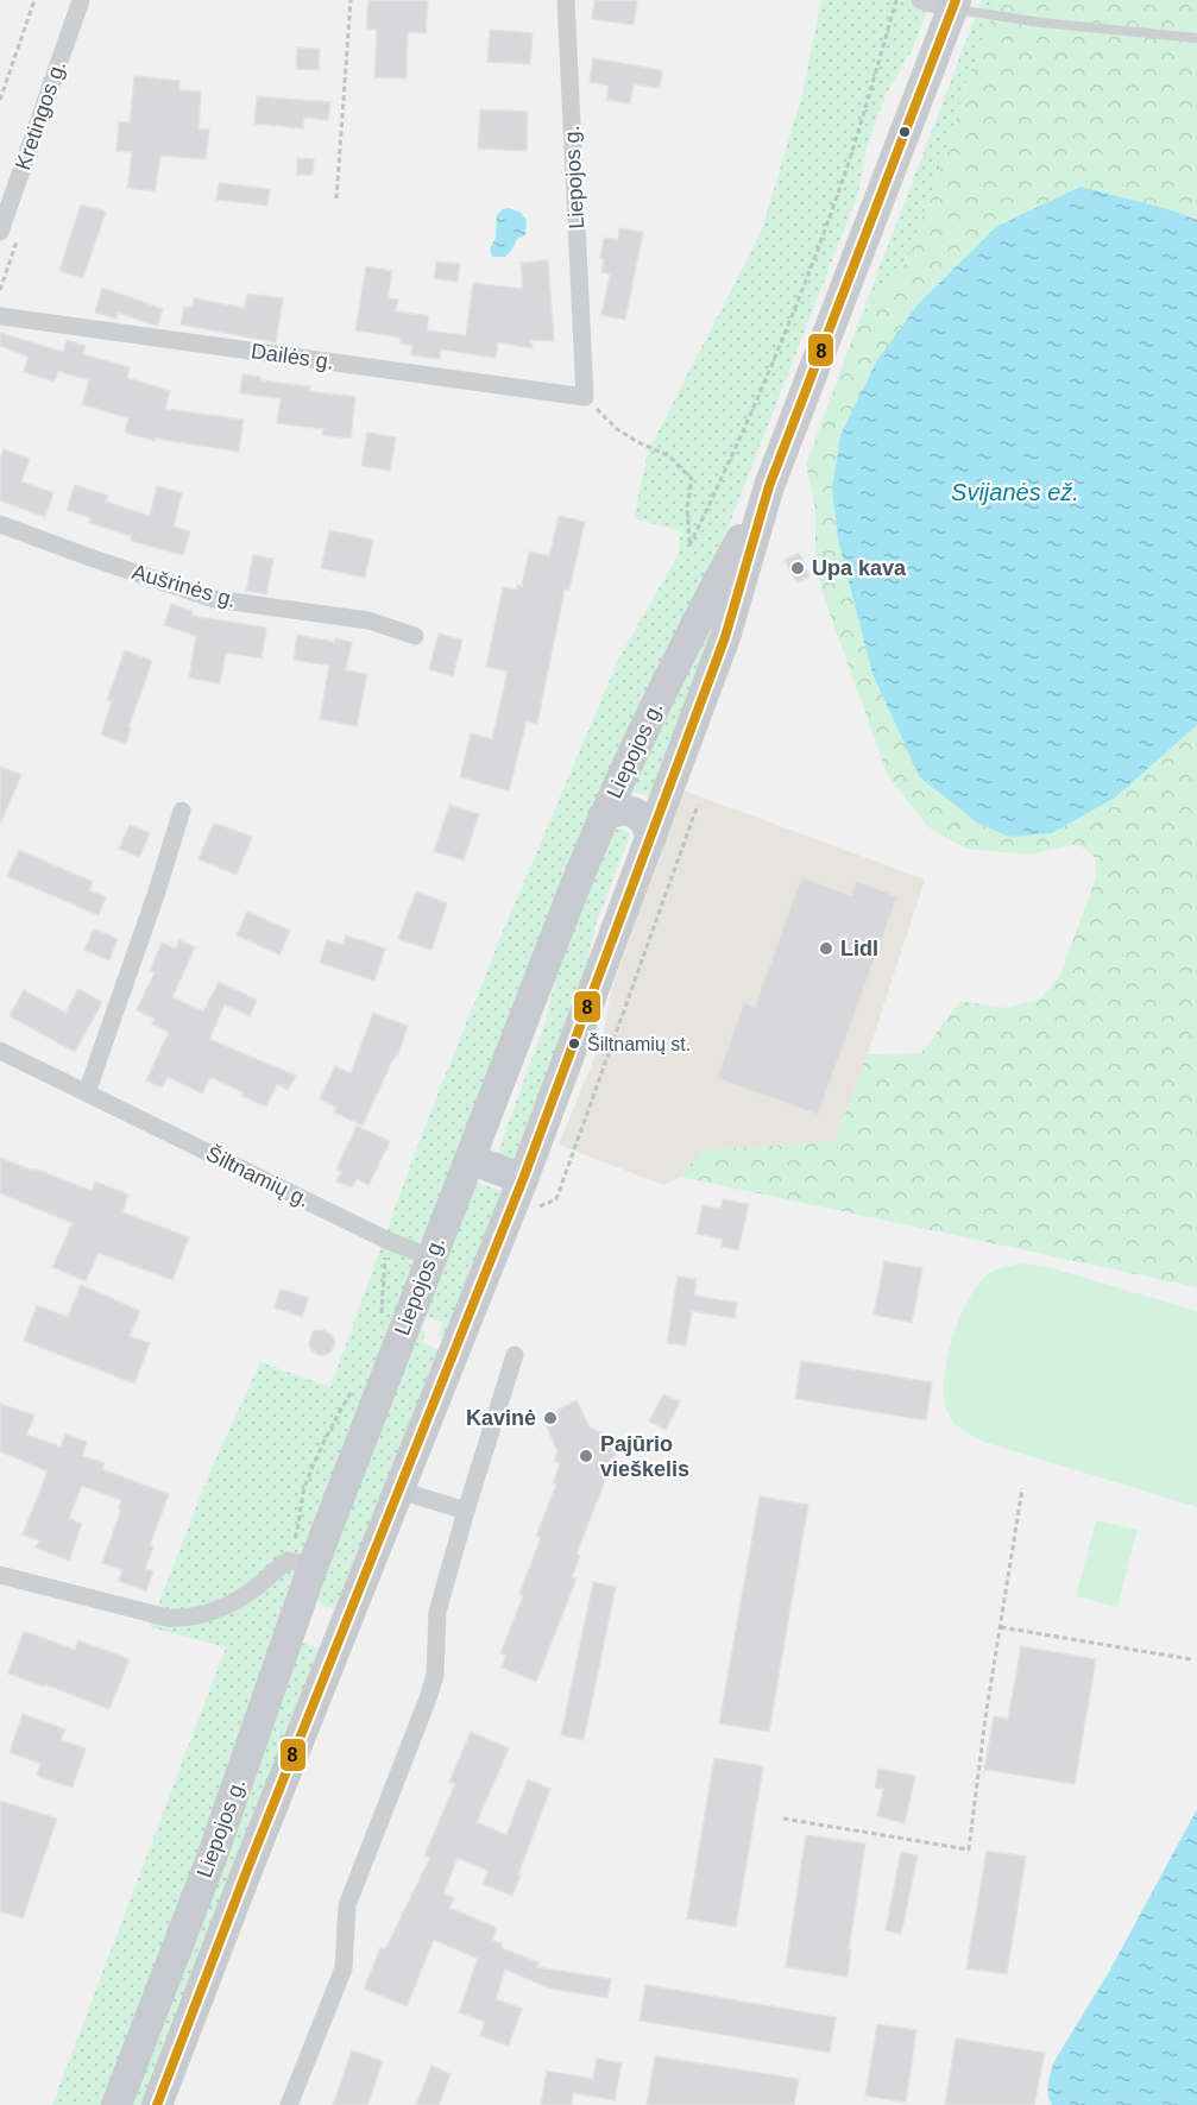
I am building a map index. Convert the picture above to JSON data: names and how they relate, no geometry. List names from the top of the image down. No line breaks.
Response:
{"streets":{"main road":["Liepojos g."],"street":["Kretingos g.","Dailės g.","Aušrinės g.","Šiltnamių g."]},"crossings":[["Liepojos g.","Dailės g."],["Liepojos g.","Šiltnamių g."]],"water":["Svijanės ež."],"places":["Upa kava","Lidl","Šiltnamių st.","Kavinė","Pajūrio vieškelis"],"lines":["transit line 8"]}
